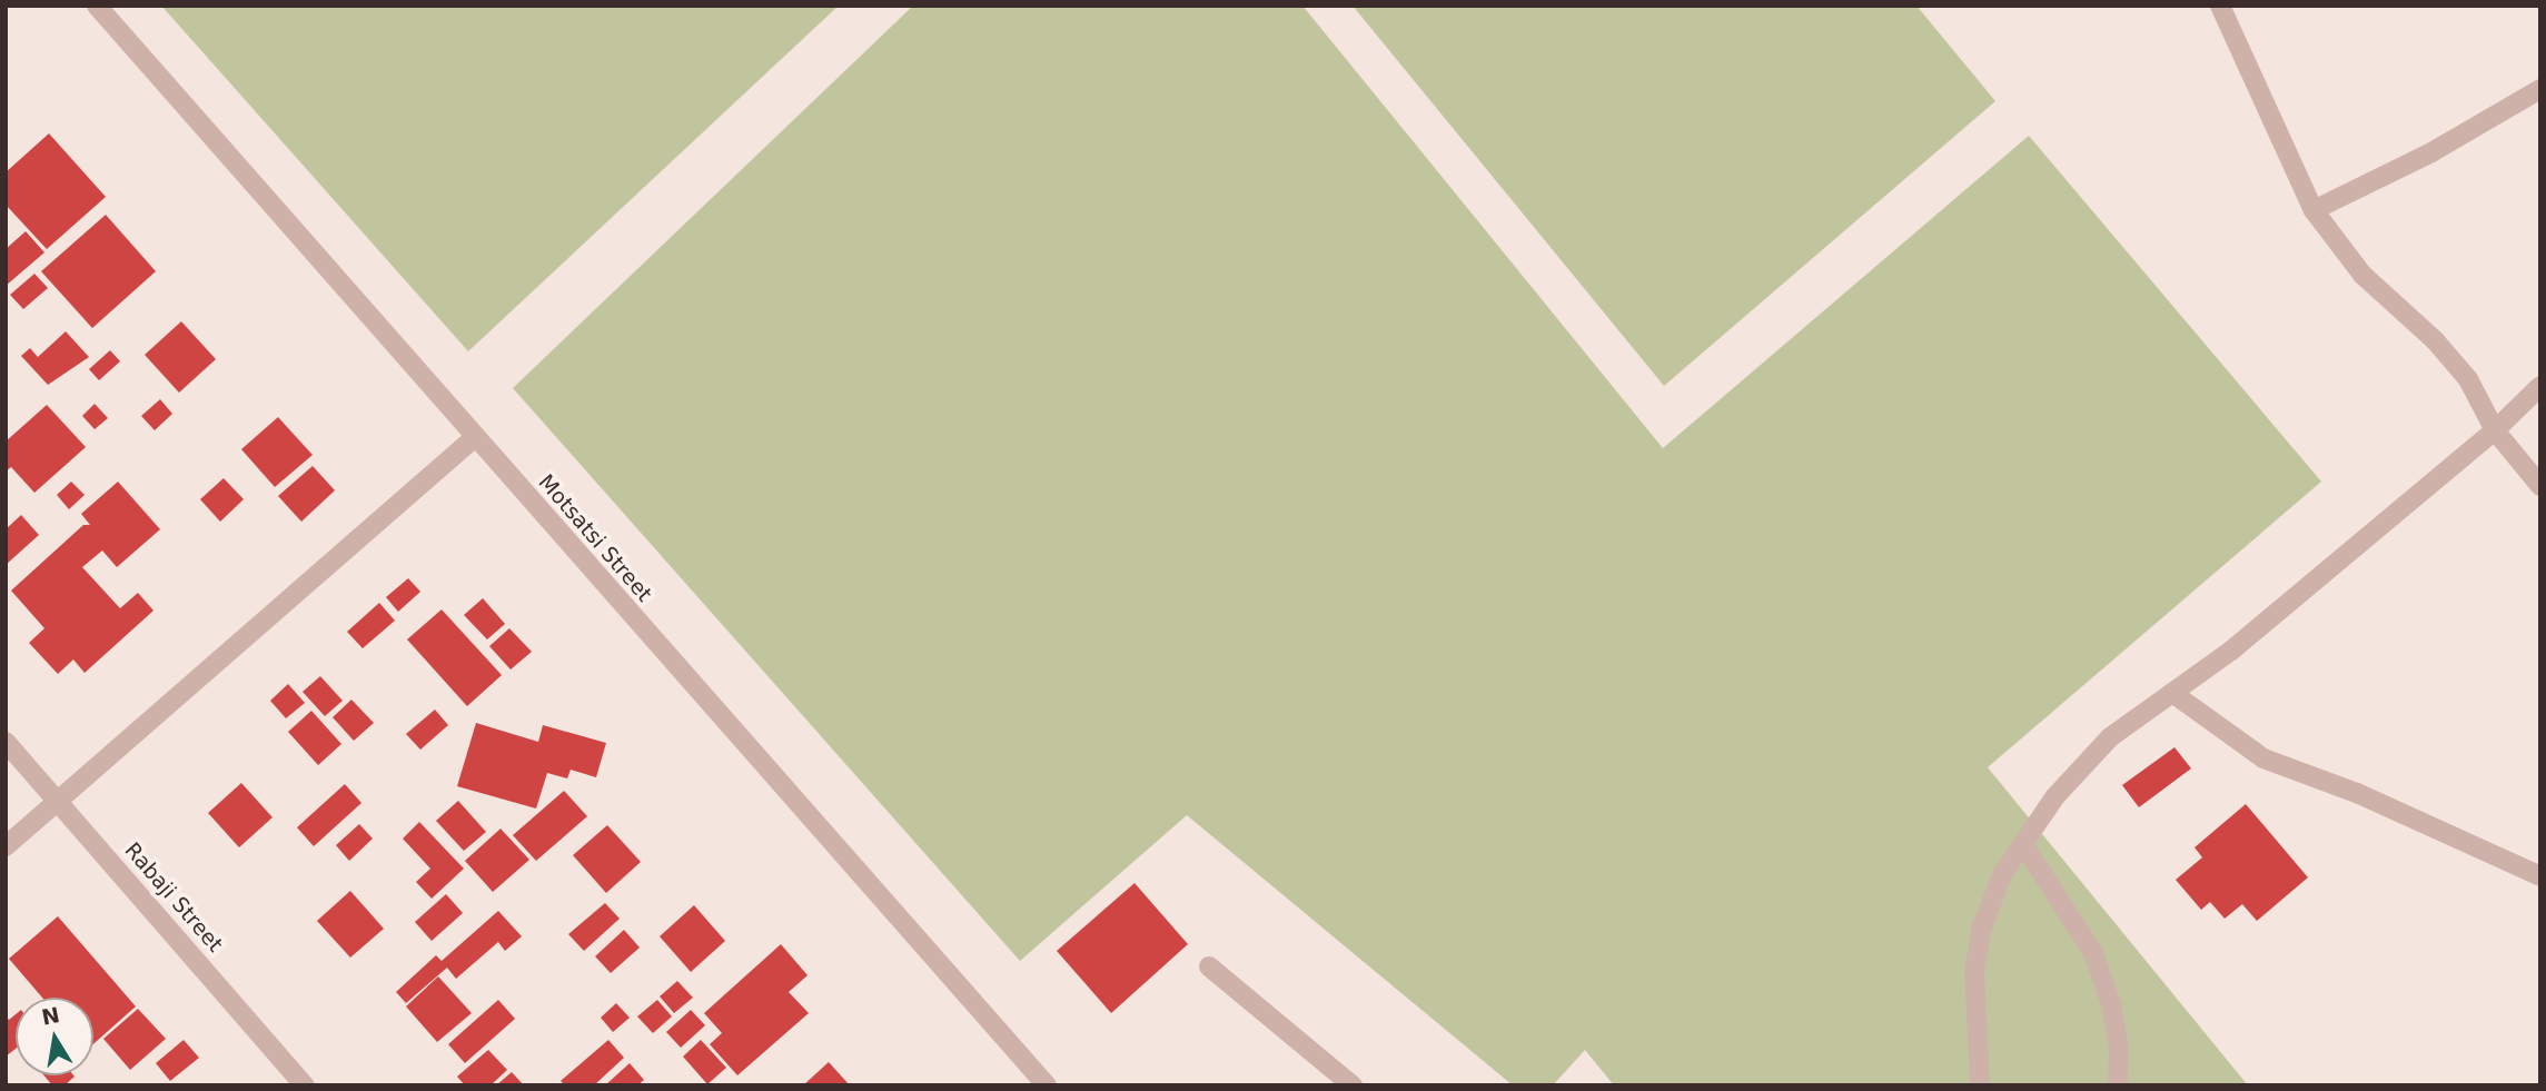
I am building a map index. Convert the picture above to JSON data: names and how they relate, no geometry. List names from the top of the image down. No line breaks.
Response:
{"streets":{"street":["Motsatsi Street","Rabaji Street"]},"north":"top"}
